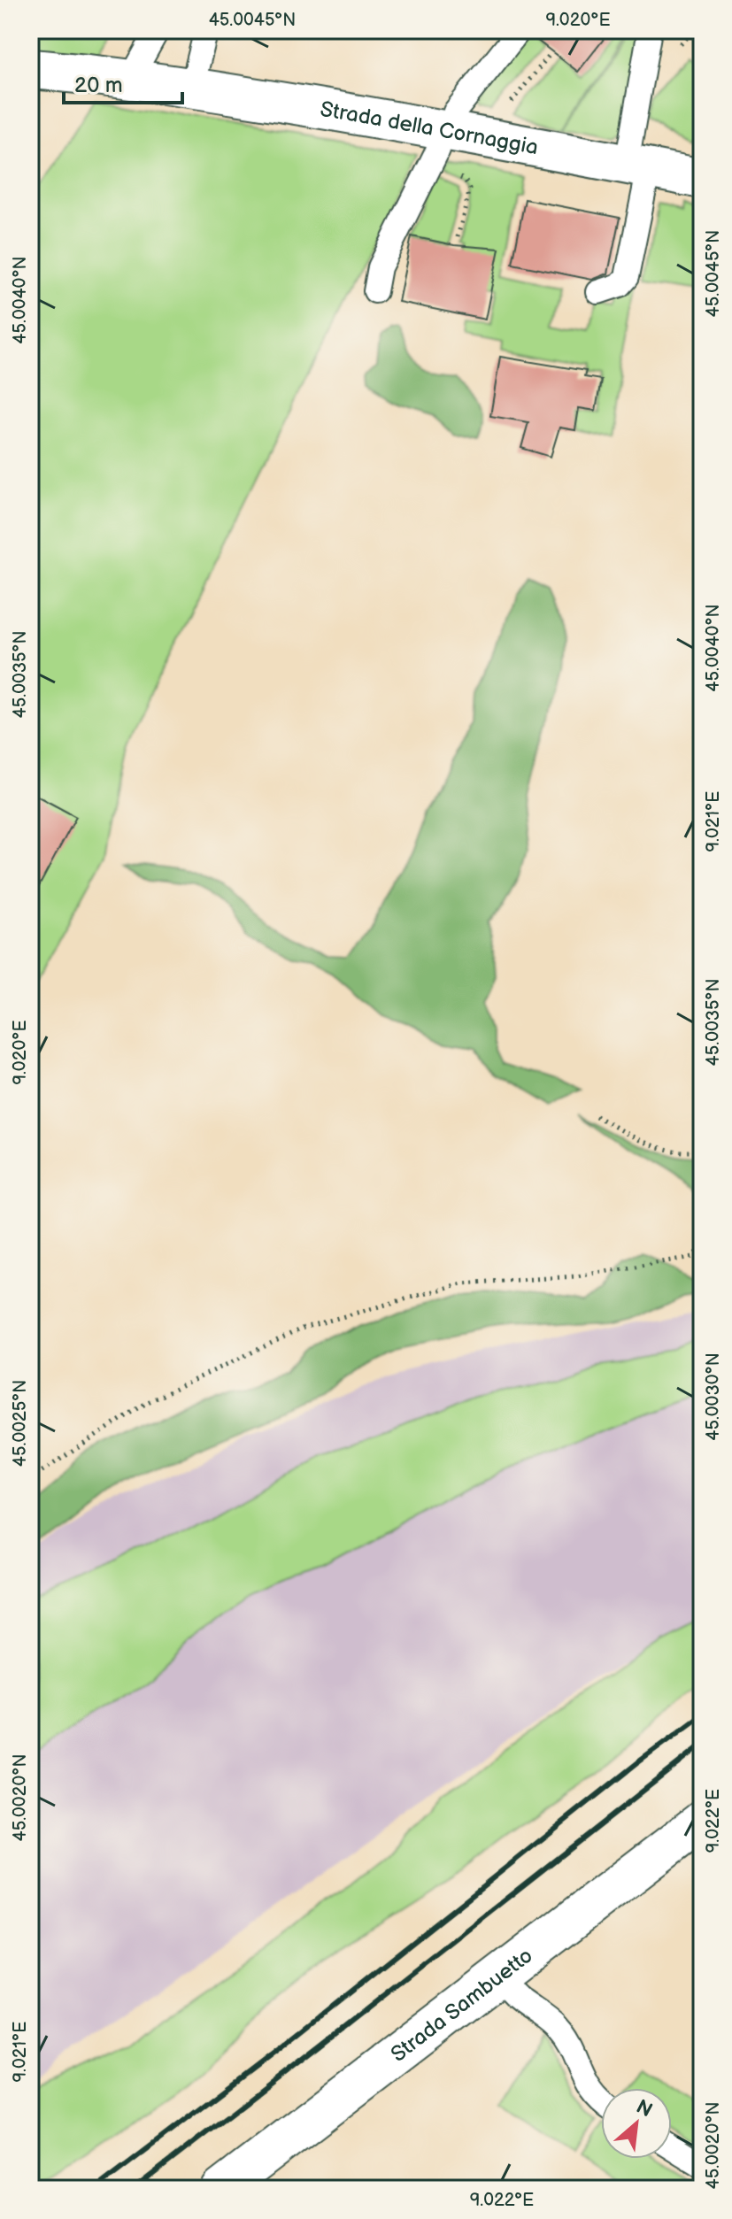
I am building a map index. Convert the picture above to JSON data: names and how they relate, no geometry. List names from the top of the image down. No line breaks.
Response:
{"streets":{"street":["Strada della Cornaggia","Strada Sambuetto"]},"scale_bar":"20 m","north":"top right","coordinates":["45.0045°N","9.020°E","45.0040°N","45.0035°N","9.021°E","45.0030°N","45.0025°N","45.0020°N","9.022°E"]}
